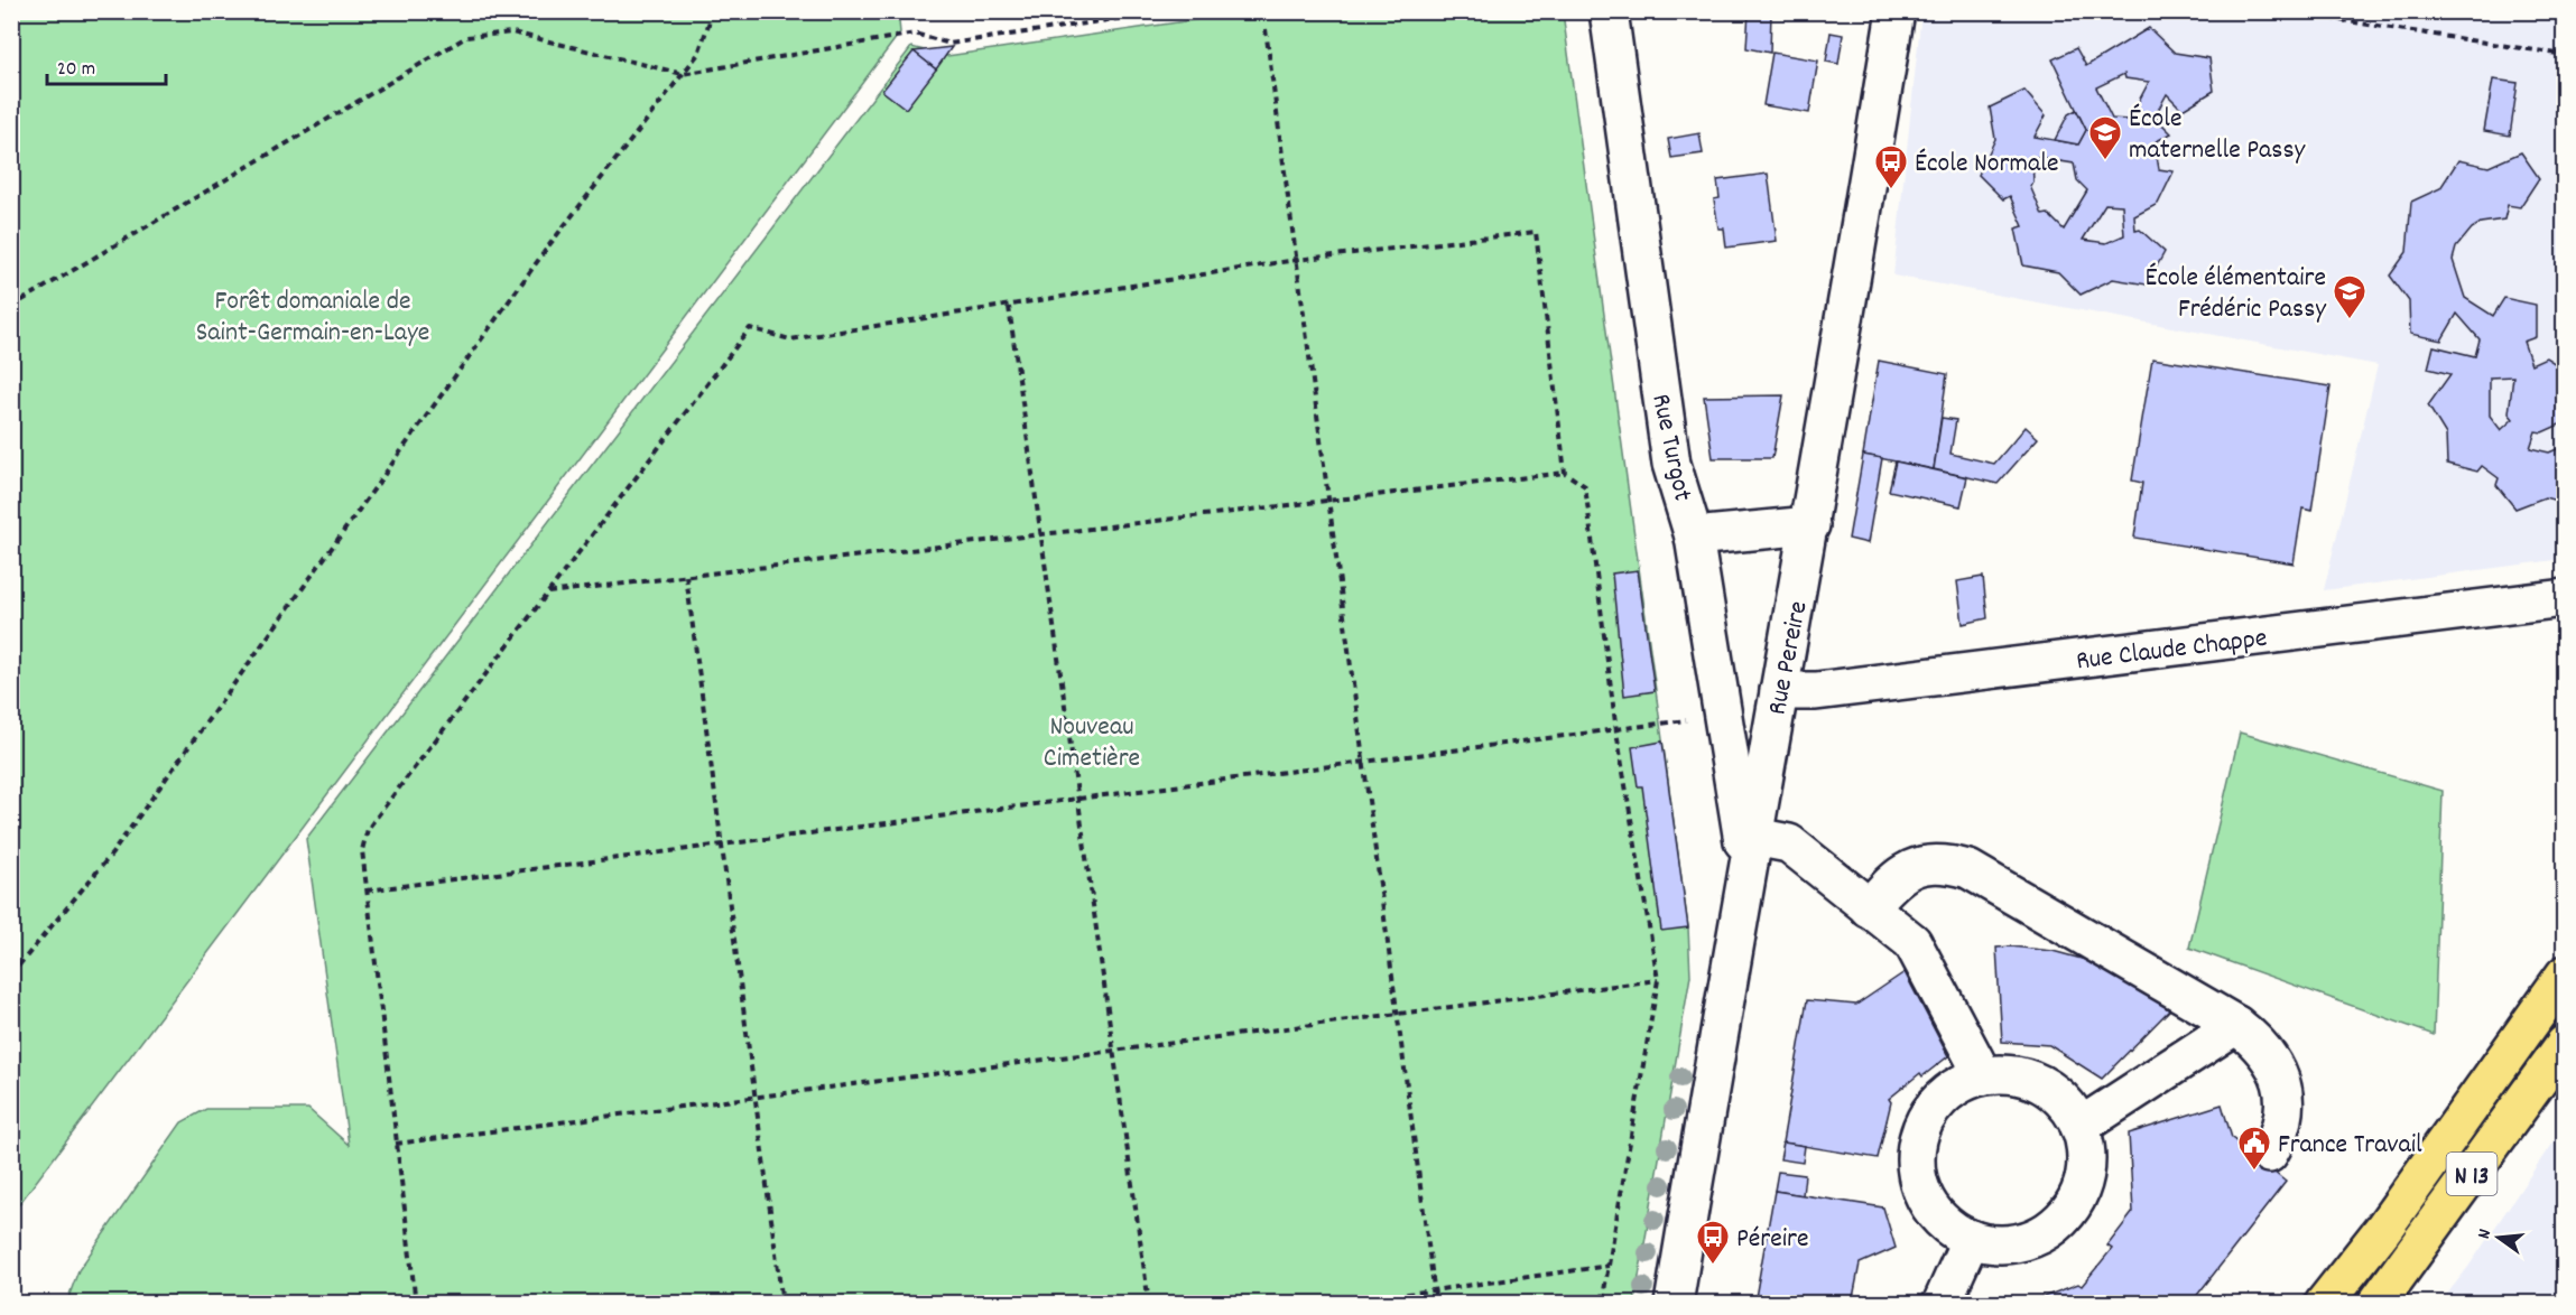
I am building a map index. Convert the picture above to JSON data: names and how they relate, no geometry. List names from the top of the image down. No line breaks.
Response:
{"streets":{"main road":["N 13"],"street":["Rue Turgot","Rue Claude Chappe","Rue Pereire"]},"crossings":[["Rue Turgot","Rue Pereire"],["Rue Claude Chappe","Rue Pereire"]],"parks":["Forêt domaniale de Saint-Germain-en-Laye","Nouveau Cimetière"],"places":{"school or university":["École maternelle Passy","École élémentaire Frédéric Passy"],"bus stop":["École Normale","Péreire"],"public building":["France Travail"]},"scale_bar":"20 m","north":"left"}
